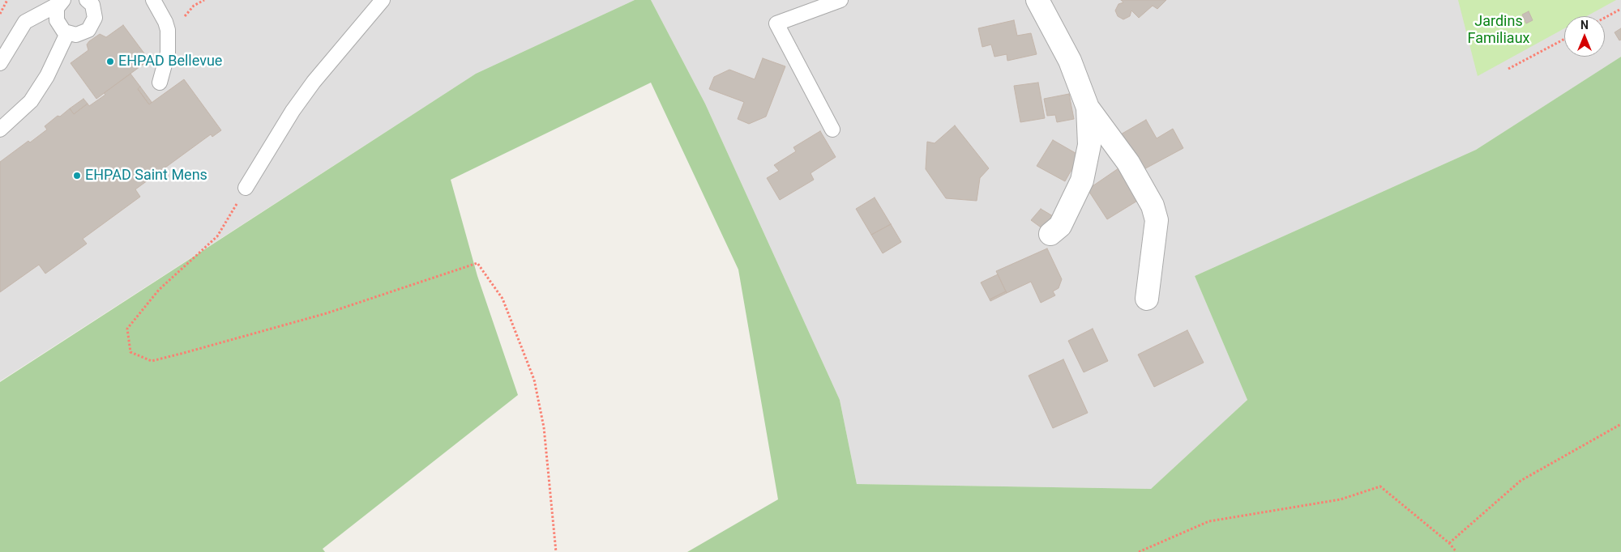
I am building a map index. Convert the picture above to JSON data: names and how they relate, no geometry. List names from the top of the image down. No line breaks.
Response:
{"parks":["Jardins Familiaux"],"places":["EHPAD Bellevue","EHPAD Saint Mens"],"north":"top"}
